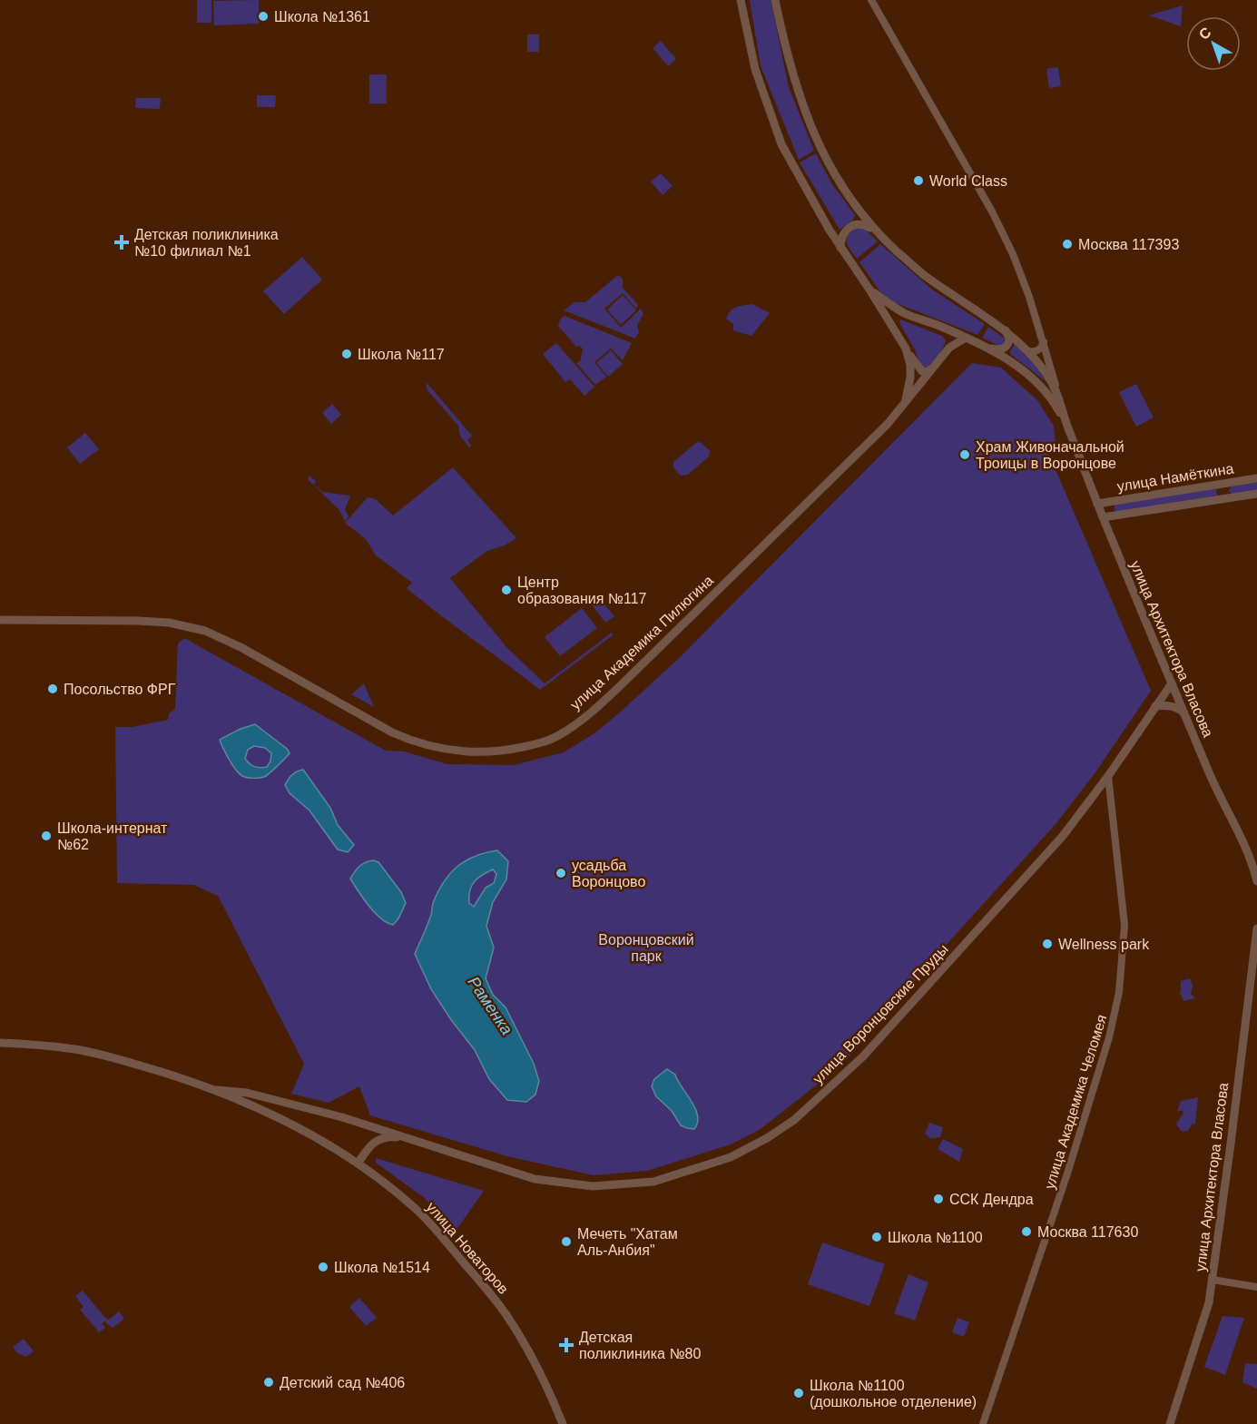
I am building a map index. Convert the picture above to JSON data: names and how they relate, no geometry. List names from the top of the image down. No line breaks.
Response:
{"streets":{"street":["улица Намёткина","улица Академика Пилюгина","улица Архитектора Власова","улица Воронцовские Пруды","улица Академика Челомея","улица Новаторов"]},"crossings":[["улица Намёткина","улица Архитектора Власова"],["улица Академика Пилюгина","улица Архитектора Власова"],["улица Архитектора Власова","улица Воронцовские Пруды"],["улица Воронцовские Пруды","улица Академика Челомея"],["улица Воронцовские Пруды","улица Новаторов"]],"water":["Раменка"],"parks":["Воронцовский парк"],"places":{"other":["Школа №1361","World Class","Москва 117393","Школа №117","Храм Живоначальной Троицы в Воронцове","Центр образования №117","Посольство ФРГ","Школа-интернат №62","усадьба Воронцово","Wellness park","ССК Дендра","Москва 117630","Школа №1100","Мечеть \"Хатам Аль-Анбия\"","Школа №1514","Детский сад №406","Школа №1100 (дошкольное отделение)"],"health":["Детская поликлиника №10 филиал №1","Детская поликлиника №80"]},"north":"top left"}
